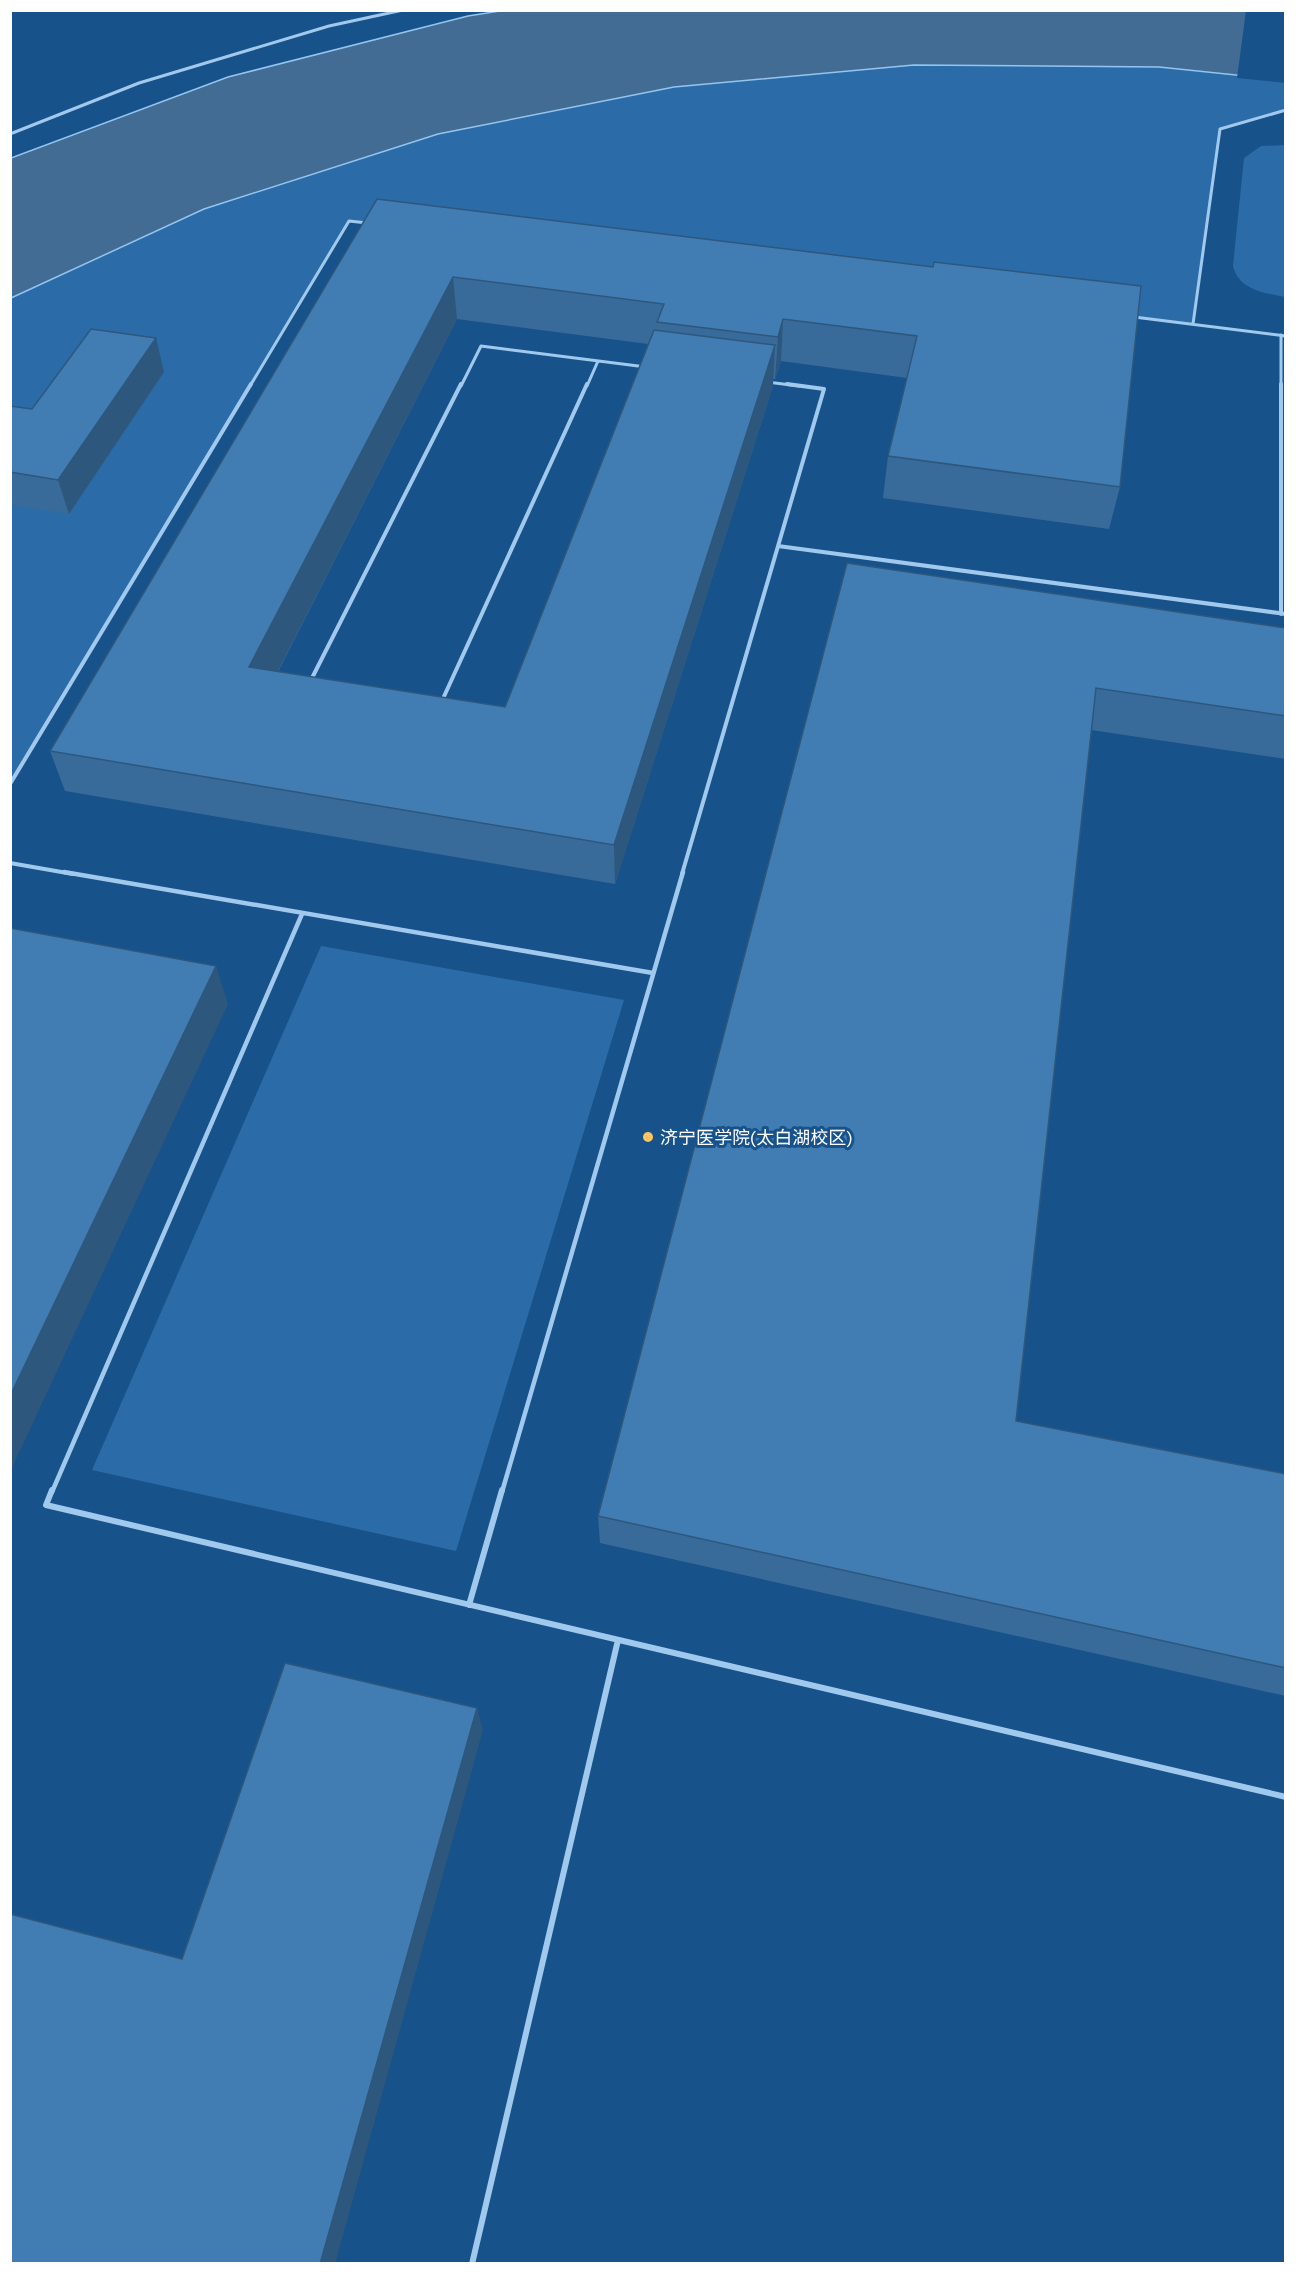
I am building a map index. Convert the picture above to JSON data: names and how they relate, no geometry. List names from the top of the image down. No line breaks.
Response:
{"places":["济宁医学院(太白湖校区)"]}
